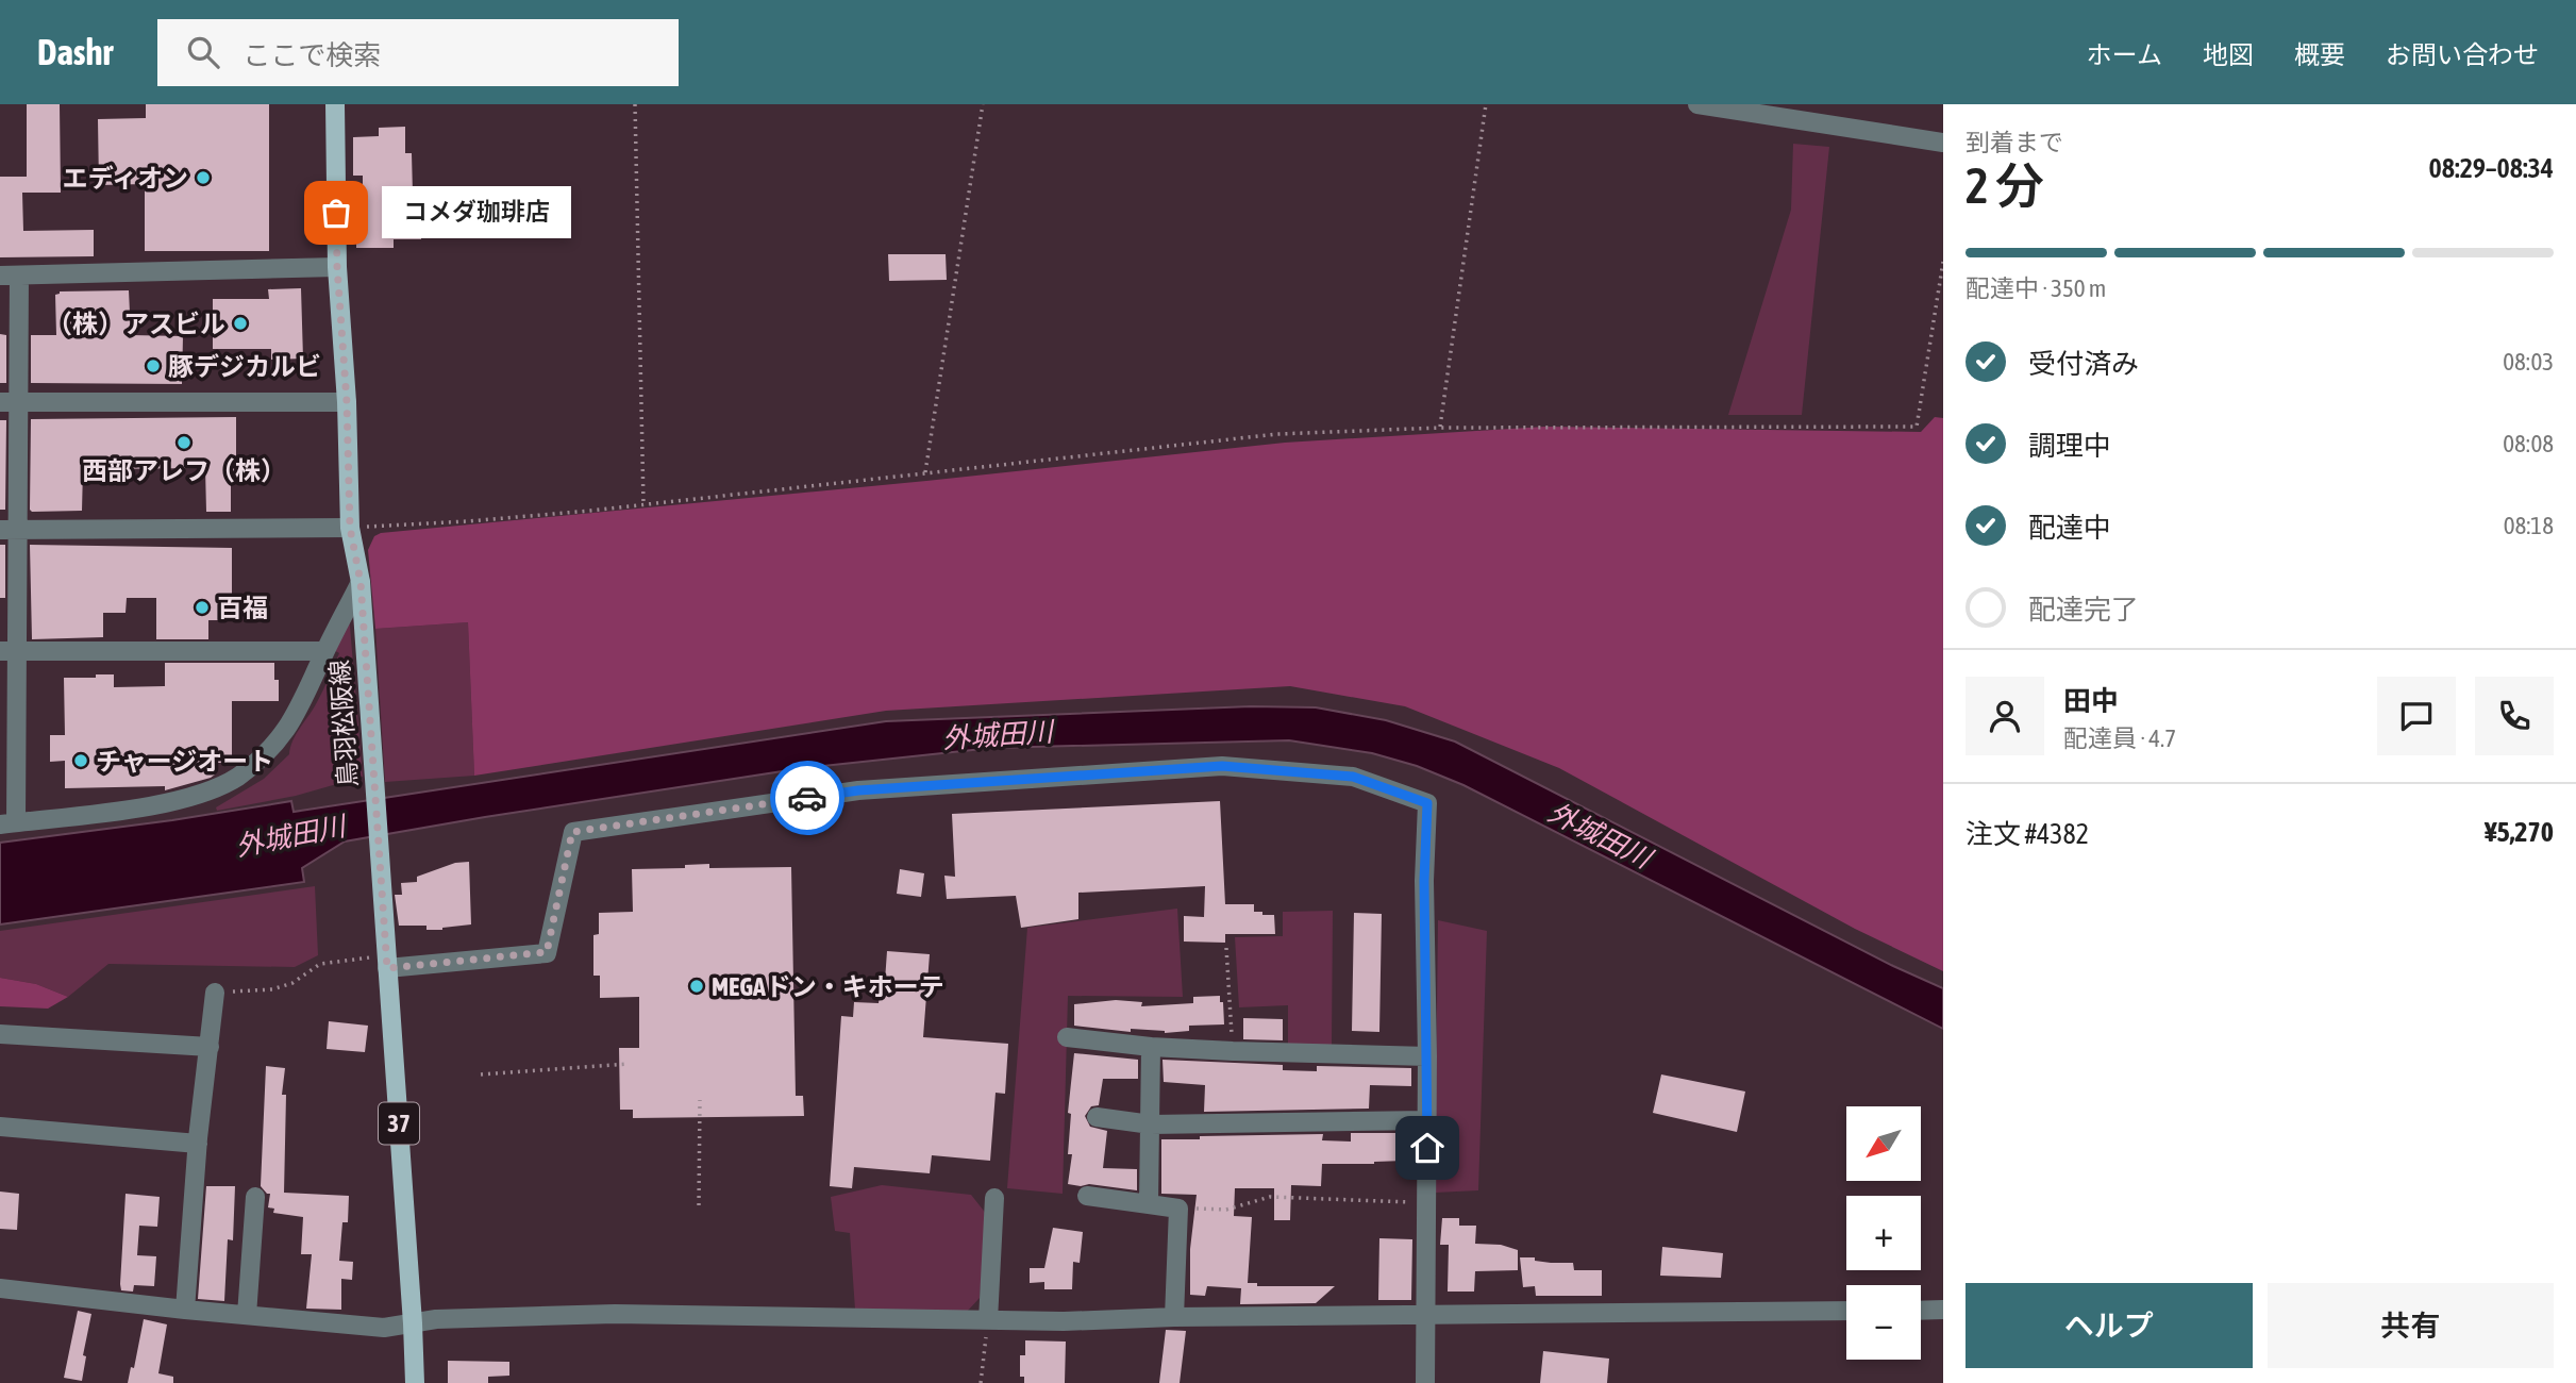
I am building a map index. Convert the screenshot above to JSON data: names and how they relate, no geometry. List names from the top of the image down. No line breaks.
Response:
{"streets":{"main road":["鳥羽松阪線","37"]},"water":["外城田川"],"places":["エディオン","コメダ珈琲店","（株）アスビル","豚デジカルビ","西部アレフ（株）","百福","チャージオート","MEGAドン・キホーテ"],"north":"bottom left","page":{"header":"Dashr","search":"ここで検索","nav":["ホーム","地図","概要","お問い合わせ"],"heading":["2 分","到着まで","08:29–08:34"],"panel":["田中","配達員 · 4.7","注文 #4382","¥5,270"],"bubble":"コメダ珈琲店","bar":"配達中 · 350 m","list":[["受付済み","08:03"],["調理中","08:08"],["配達中","08:18"],"配達完了"],"map_buttons":["+","−"],"buttons":["ヘルプ","共有"]}}
